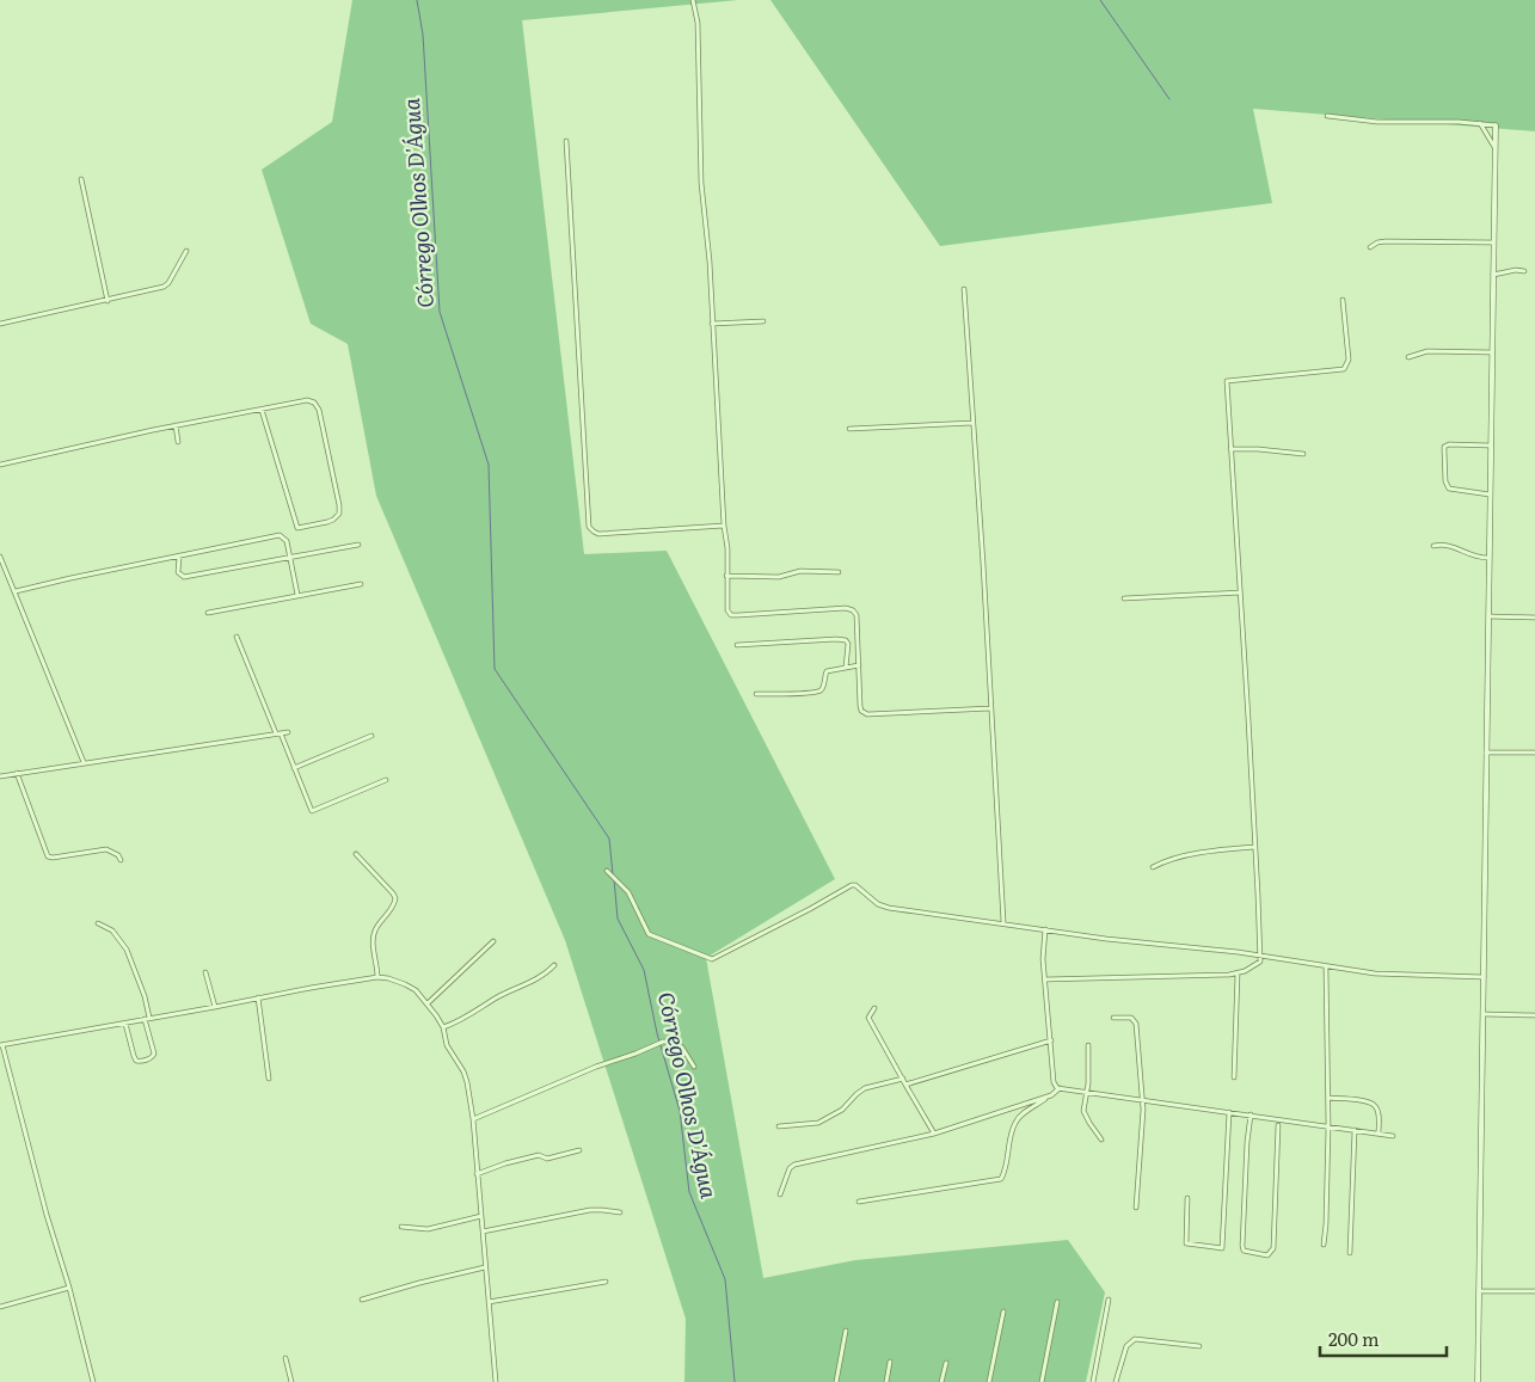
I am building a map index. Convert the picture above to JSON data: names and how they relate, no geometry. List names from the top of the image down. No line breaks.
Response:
{"water":["Córrego Olhos D'Água"],"scale_bar":"200 m"}
